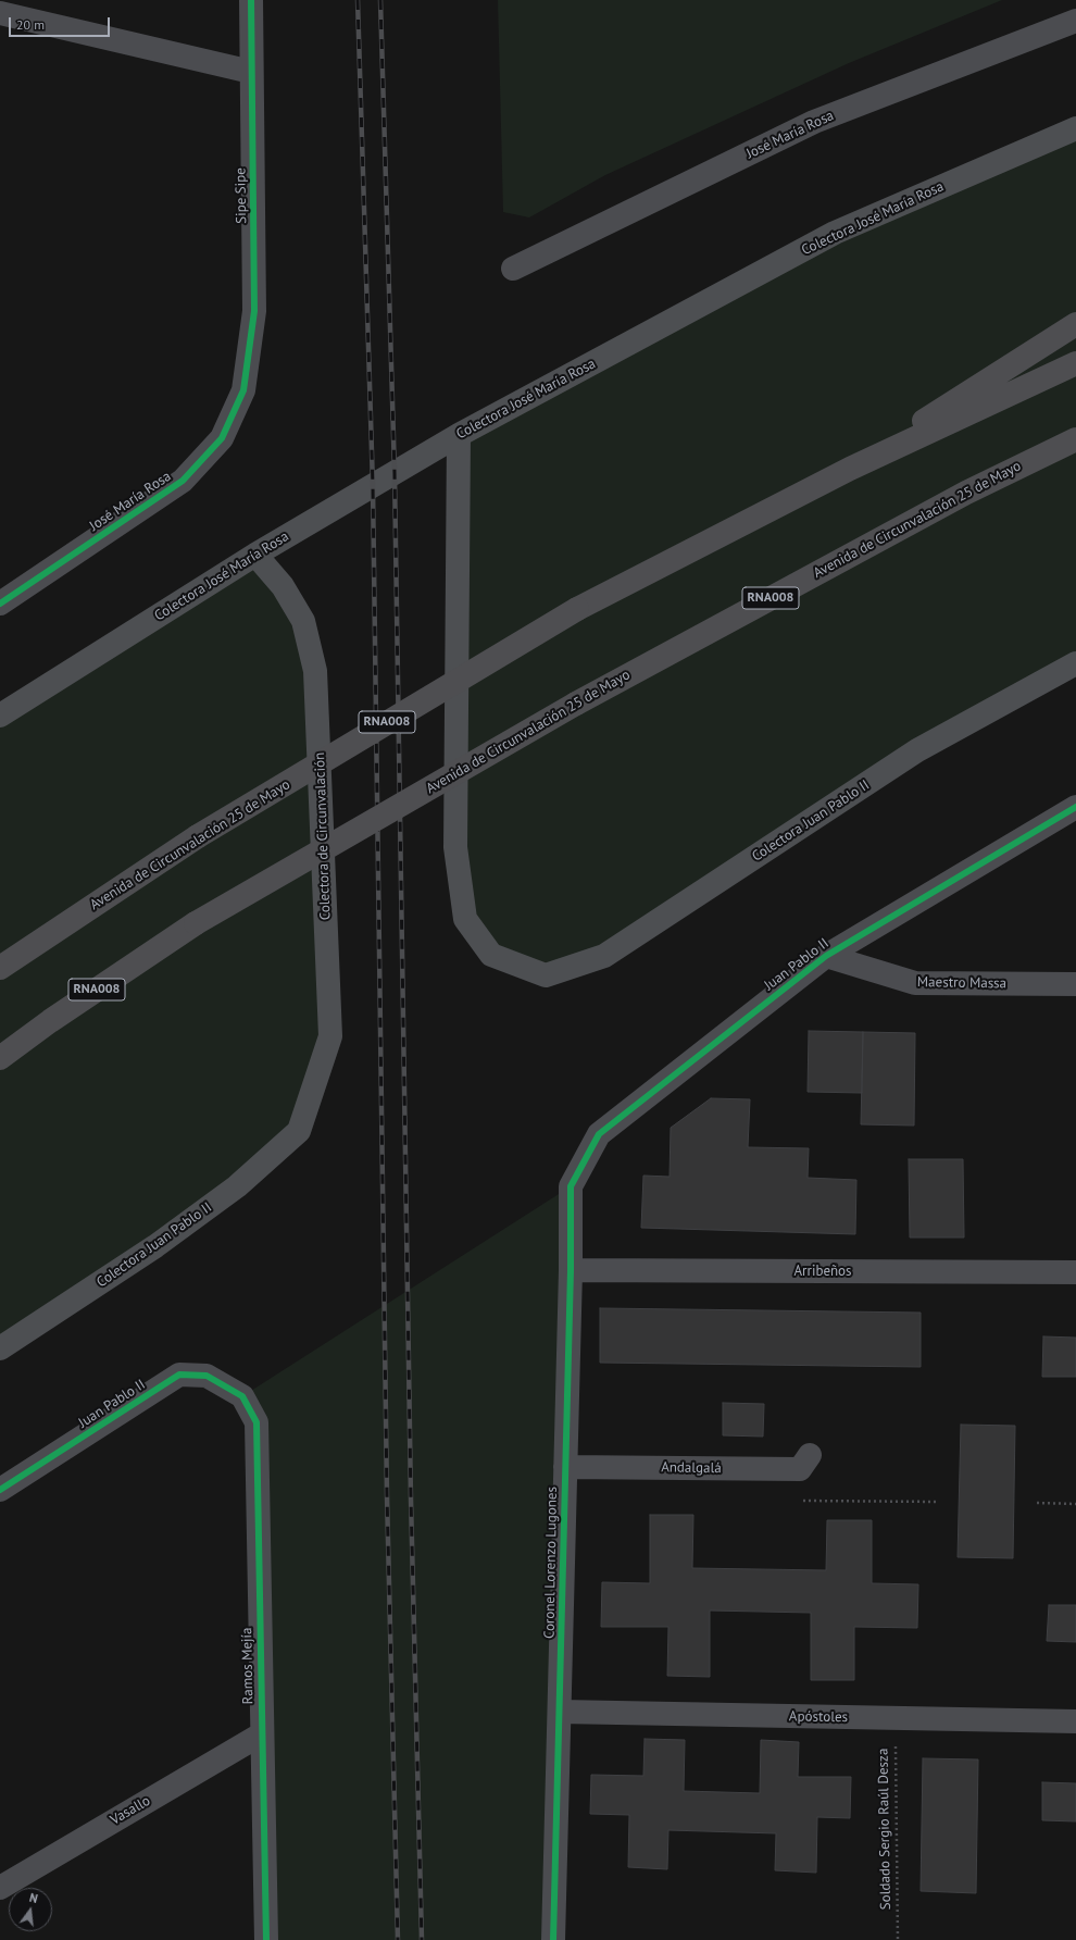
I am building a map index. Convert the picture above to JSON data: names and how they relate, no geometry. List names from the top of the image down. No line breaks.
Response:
{"streets":{"highway":["Avenida de Circunvalación 25 de Mayo","RNA008"],"main road":["Colectora José María Rosa","Colectora Juan Pablo II","Colectora de Circunvalación"],"street":["José María Rosa","Sipe Sipe","Juan Pablo II","Maestro Massa","Arribeños","Andalgalá","Coronel Lorenzo Lugones","Ramos Mejía","Apóstoles","Vasallo"],"path":["Soldado Sergio Raúl Desza"]},"crossings":[["José María Rosa","Sipe Sipe"],["Colectora José María Rosa","Colectora Juan Pablo II"],["Colectora José María Rosa","Colectora de Circunvalación"],["Colectora Juan Pablo II","Colectora de Circunvalación"],["Juan Pablo II","Maestro Massa"],["Juan Pablo II","Coronel Lorenzo Lugones"],["Juan Pablo II","Ramos Mejía"],["Arribeños","Coronel Lorenzo Lugones"],["Andalgalá","Coronel Lorenzo Lugones"],["Coronel Lorenzo Lugones","Apóstoles"],["Ramos Mejía","Vasallo"],["Apóstoles","Soldado Sergio Raúl Desza"]],"scale_bar":"20 m","north":"top"}
